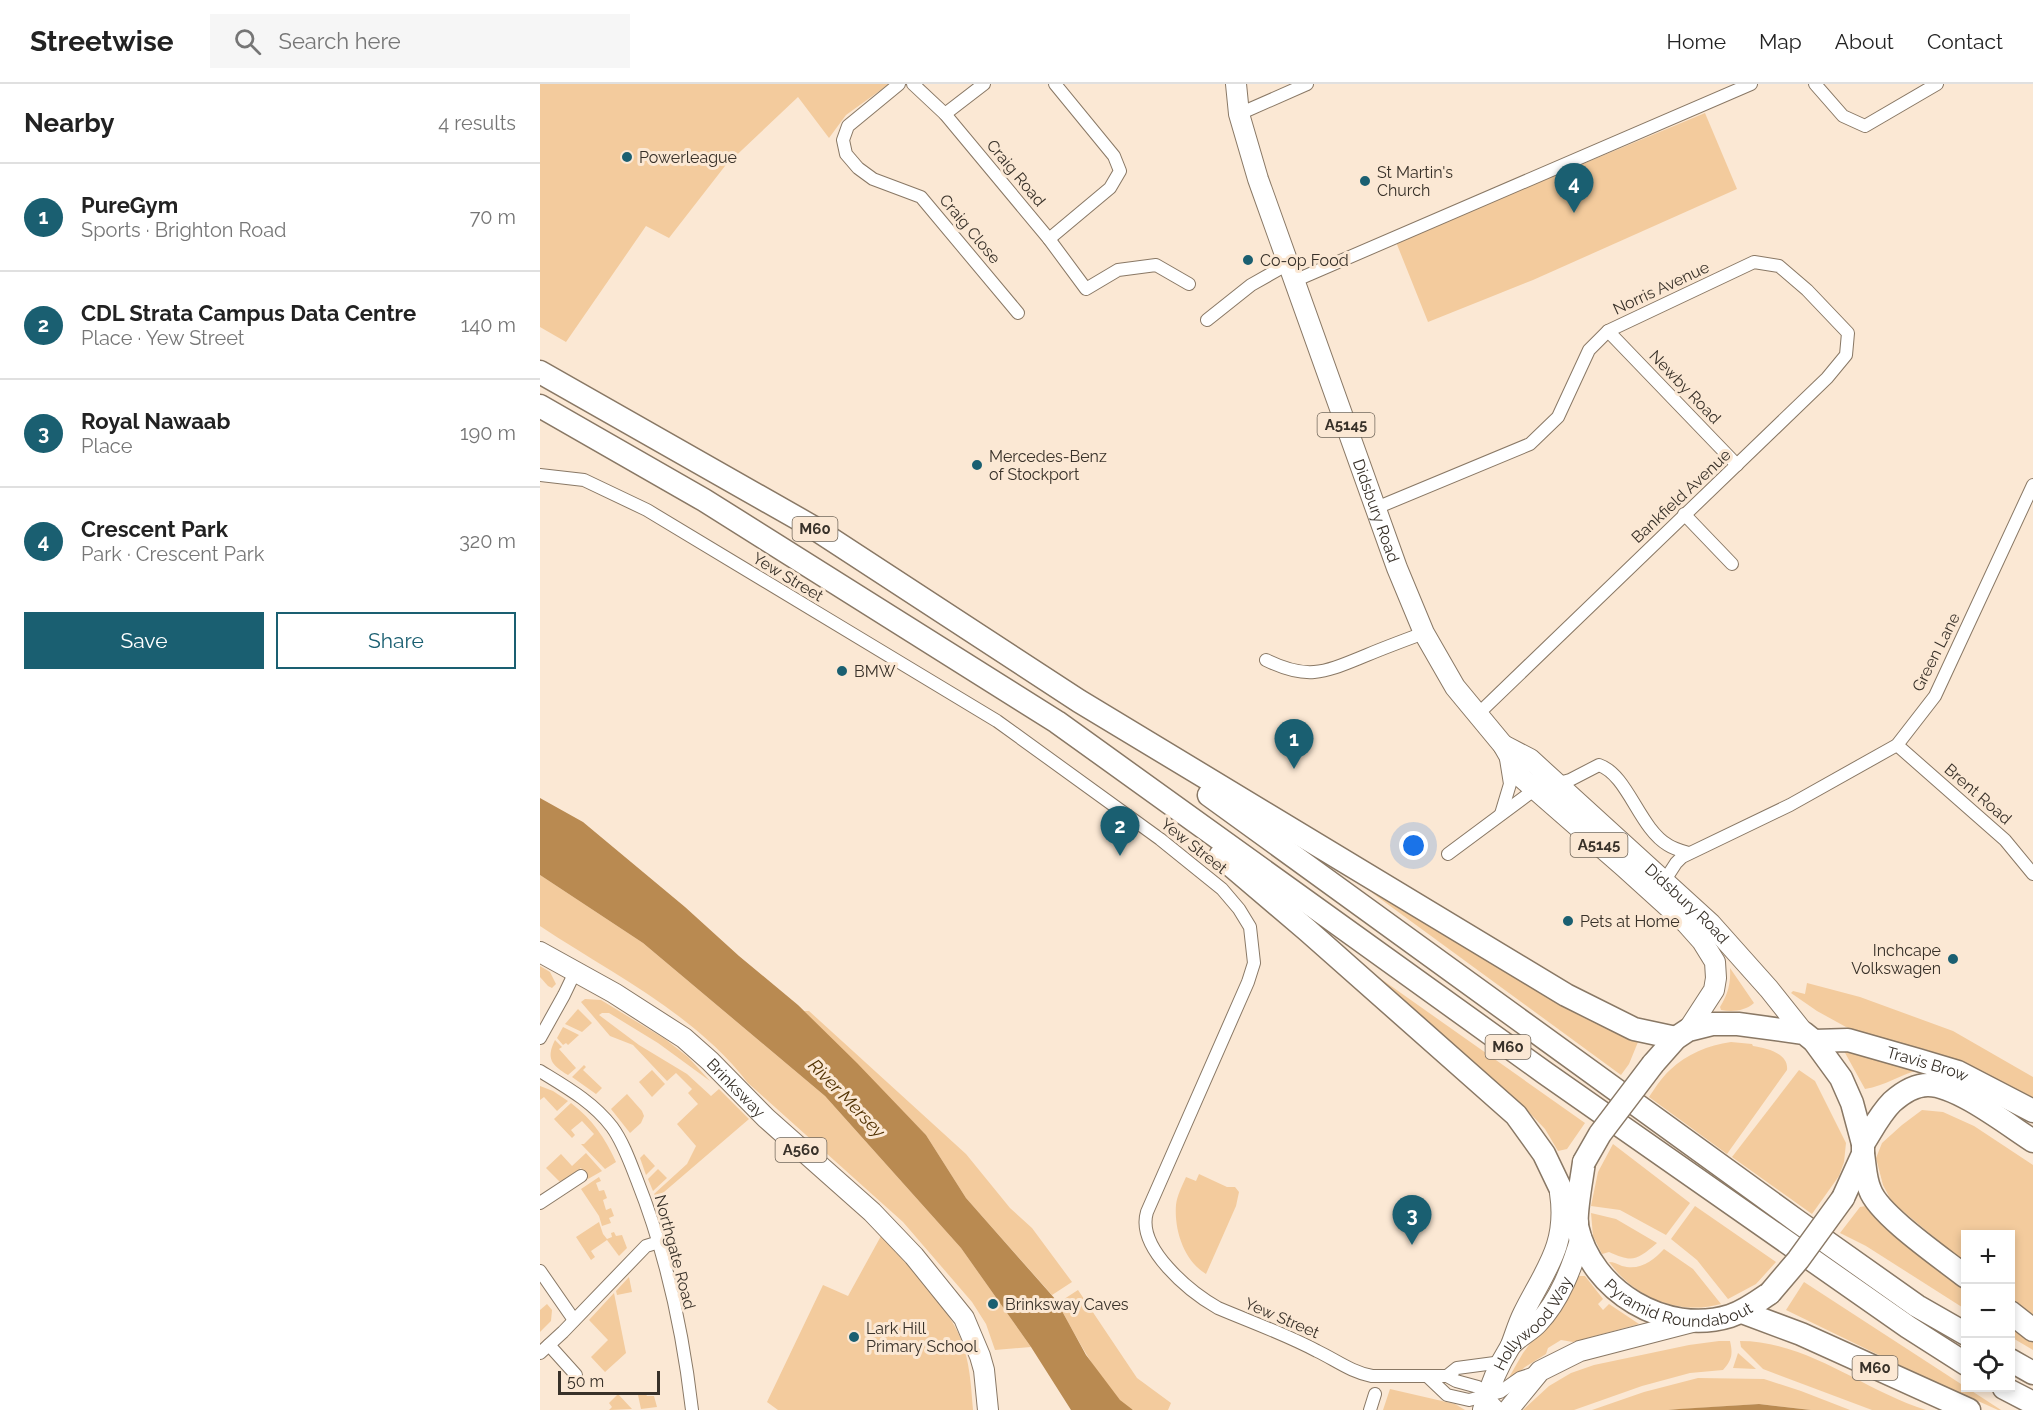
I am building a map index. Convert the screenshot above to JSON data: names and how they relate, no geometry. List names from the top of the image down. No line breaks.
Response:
{"streets":{"highway":["M60","Travis Brow","Pyramid Roundabout"],"main road":["A5145","Didsbury Road","Brinksway","A560","Hollywood Way"],"street":["Craig Road","Craig Close","Norris Avenue","Newby Road","Bankfield Avenue","Yew Street","Green Lane","Brent Road","Northgate Road"]},"crossings":[["Norris Avenue","Newby Road"],["Norris Avenue","Bankfield Avenue"],["Norris Avenue","Didsbury Road"],["Newby Road","Bankfield Avenue"],["Bankfield Avenue","Didsbury Road"],["Didsbury Road","M60"],["Didsbury Road","Green Lane"],["Didsbury Road","Travis Brow"],["M60","Pyramid Roundabout"],["Yew Street","Hollywood Way"],["Green Lane","Brent Road"],["Travis Brow","Pyramid Roundabout"],["Pyramid Roundabout","Hollywood Way"]],"water":["River Mersey"],"places":["Powerleague","St Martin's Church","Co-op Food","Mercedes-Benz of Stockport","BMW","Pets at Home","Inchcape Volkswagen","Brinksway Caves","Lark Hill Primary School"],"scale_bar":"50 m","page":{"header":"Streetwise","search":"Search here","nav":["Home","Map","About","Contact"],"heading":["Nearby","4 results"],"list":[{"mark":"1","name":"PureGym","note":"Sports · Brighton Road","value":"70 m"},{"mark":"2","name":"CDL Strata Campus Data Centre","note":"Place · Yew Street","value":"140 m"},{"mark":"3","name":"Royal Nawaab","note":"Place","value":"190 m"},{"mark":"4","name":"Crescent Park","note":"Park · Crescent Park","value":"320 m"}],"pins":["4","1","2","3"],"buttons":["Save","Share"],"map_buttons":["+","−"],"scale":"50 m"}}
